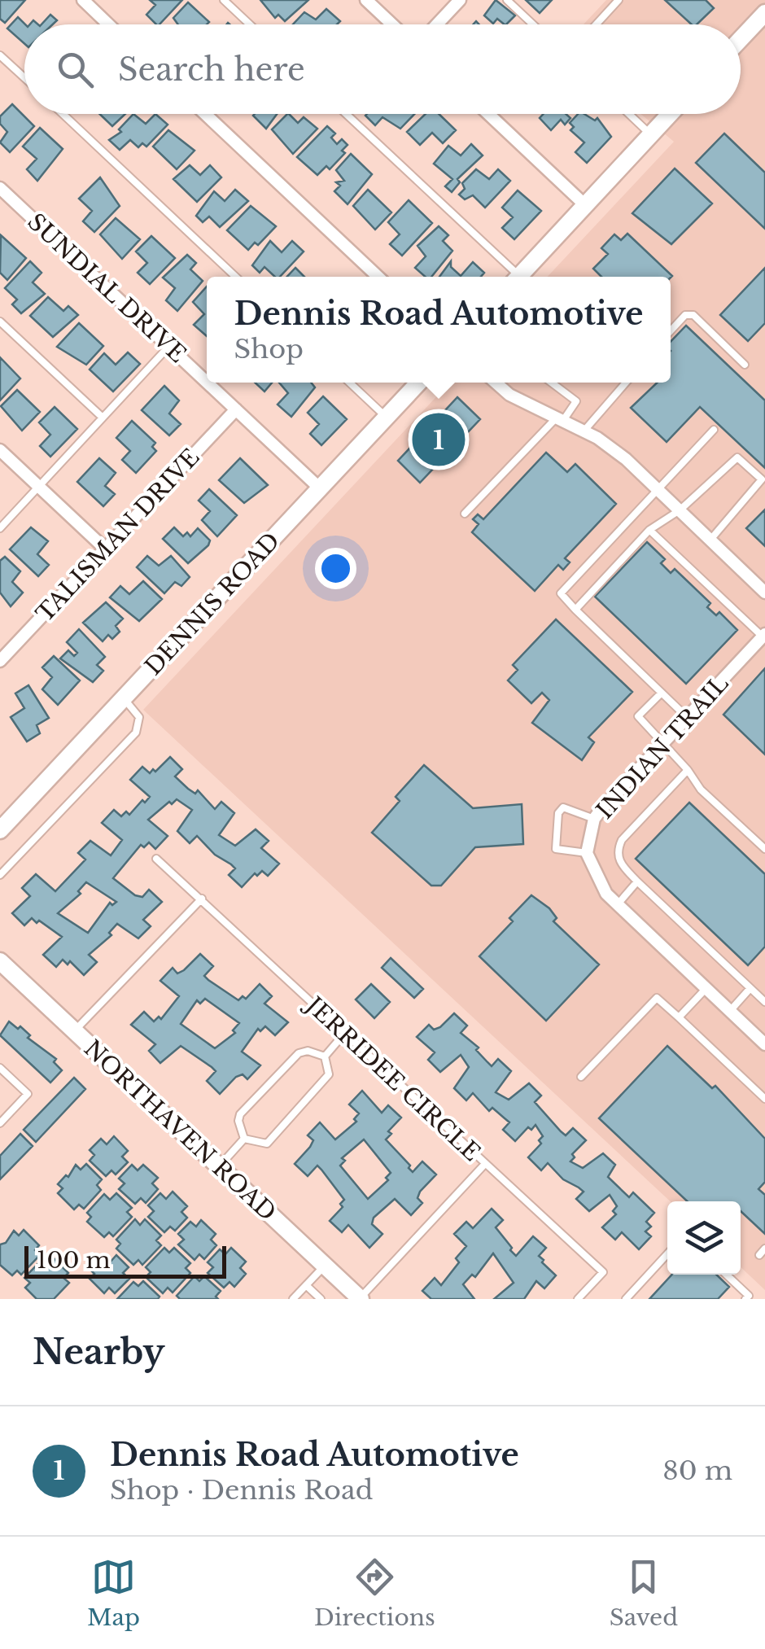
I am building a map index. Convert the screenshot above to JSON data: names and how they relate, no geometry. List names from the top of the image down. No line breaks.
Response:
{"streets":{"street":["SUNDIAL DRIVE","TALISMAN DRIVE","DENNIS ROAD","INDIAN TRAIL","NORTHAVEN ROAD"],"lane":["JERRIDEE CIRCLE"]},"crossings":[["SUNDIAL DRIVE","TALISMAN DRIVE"],["SUNDIAL DRIVE","DENNIS ROAD"]],"scale_bar":"100 m","page":{"search":"Search here","popup":["Dennis Road Automotive","Shop"],"pins":"1","scale":"100 m","heading":"Nearby","list":[{"mark":"1","name":"Dennis Road Automotive","note":"Shop · Dennis Road","value":"80 m"}],"nav":["Map","Directions","Saved"]}}
